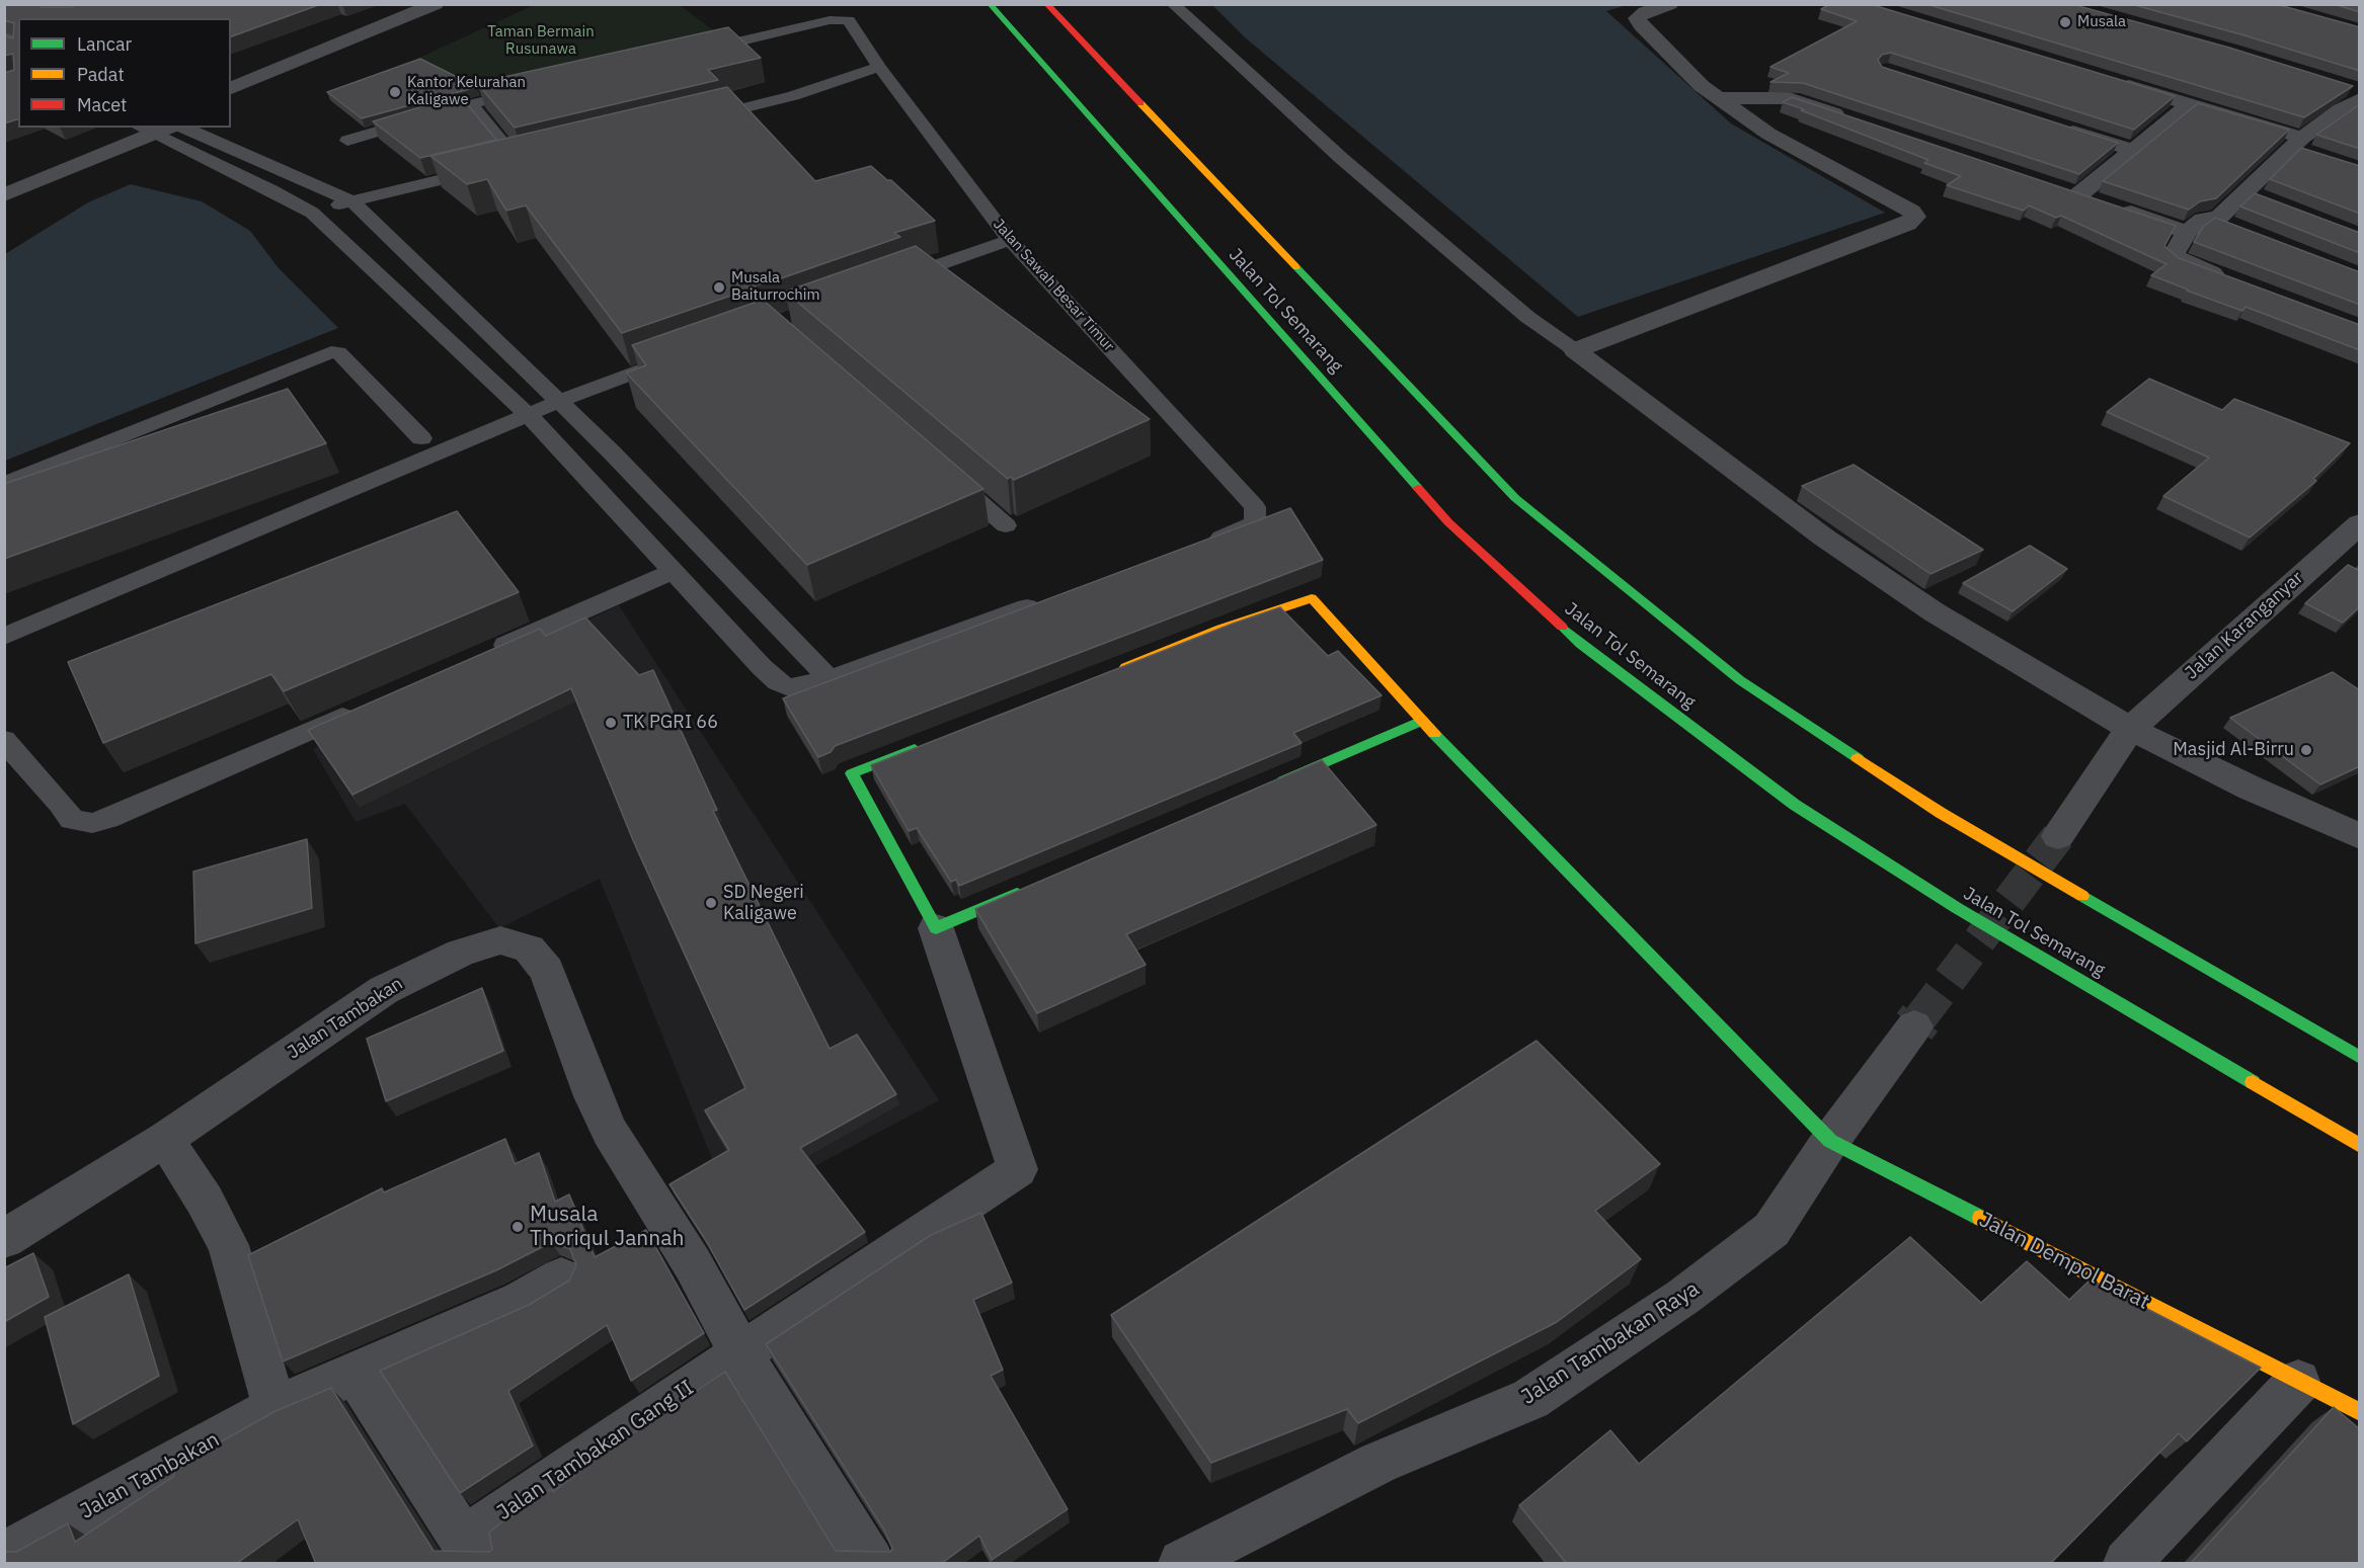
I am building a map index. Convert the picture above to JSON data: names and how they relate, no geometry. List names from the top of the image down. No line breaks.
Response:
{"streets":{"main road":["Jalan Tol Semarang","Jalan Dempol Barat"],"street":["Jalan Karanganyar","Jalan Tambakan","Jalan Tambakan Raya","Jalan Tambakan Gang II"],"lane":["Jalan Sawah Besar Timur"]},"crossings":[["Jalan Tambakan","Jalan Tambakan Gang II"],["Jalan Dempol Barat","Jalan Tambakan Raya"]],"parks":["Taman Bermain Rusunawa"],"places":["Musala","Kantor Kelurahan Kaligawe","Musala Baiturrochim","TK PGRI 66","Masjid Al-Birru","SD Negeri Kaligawe","Musala Thoriqul Jannah"],"legend":["Lancar","Padat","Macet"]}
